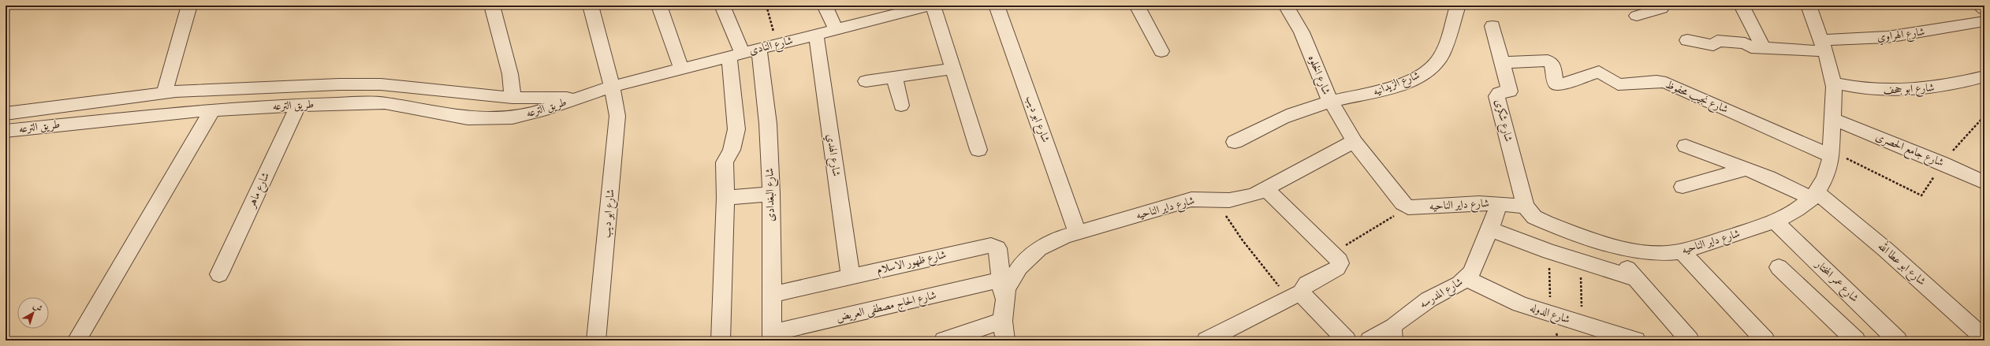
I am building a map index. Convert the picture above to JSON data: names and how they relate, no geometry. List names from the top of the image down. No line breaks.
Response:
{"streets":{"street":["شارع الهراوي","شارع النادى","شارع الخلوه","شارع الزيدانيه","شارع ابو جحف","شارع نجيب محفوظ","طريق الترعه","شارع ابو ديب","شارع شكرى","شارع جامع الحصرى","شارع الهدي","شارع ماهر","شارع البغدادى","شارع داير الناحيه","شارع ظهور الاسلام","شارع ابو عطا الله","شارع عمر المختار","شارع المدرسه","شارع الحاج مصطفى العريض","شارع الدوله"]},"crossings":[["شارع الهراوي","شارع داير الناحيه"],["شارع النادى","طريق الترعه"],["شارع النادى","شارع ابو ديب"],["شارع النادى","شارع الهدي"],["شارع النادى","شارع البغدادى"],["شارع الخلوه","شارع الزيدانيه"],["شارع الخلوه","شارع داير الناحيه"],["شارع ابو جحف","شارع داير الناحيه"],["شارع نجيب محفوظ","شارع شكرى"],["شارع نجيب محفوظ","شارع داير الناحيه"],["طريق الترعه","شارع ابو ديب"],["طريق الترعه","شارع ماهر"],["شارع ابو ديب","شارع داير الناحيه"],["شارع شكرى","شارع داير الناحيه"],["شارع جامع الحصرى","شارع داير الناحيه"],["شارع الهدي","شارع ظهور الاسلام"],["شارع البغدادى","شارع ظهور الاسلام"],["شارع البغدادى","شارع الحاج مصطفى العريض"],["شارع داير الناحيه","شارع ظهور الاسلام"],["شارع داير الناحيه","شارع ابو عطا الله"],["شارع داير الناحيه","شارع عمر المختار"],["شارع داير الناحيه","شارع المدرسه"],["شارع ظهور الاسلام","شارع الحاج مصطفى العريض"],["شارع المدرسه","شارع الدوله"]],"north":"top right"}
